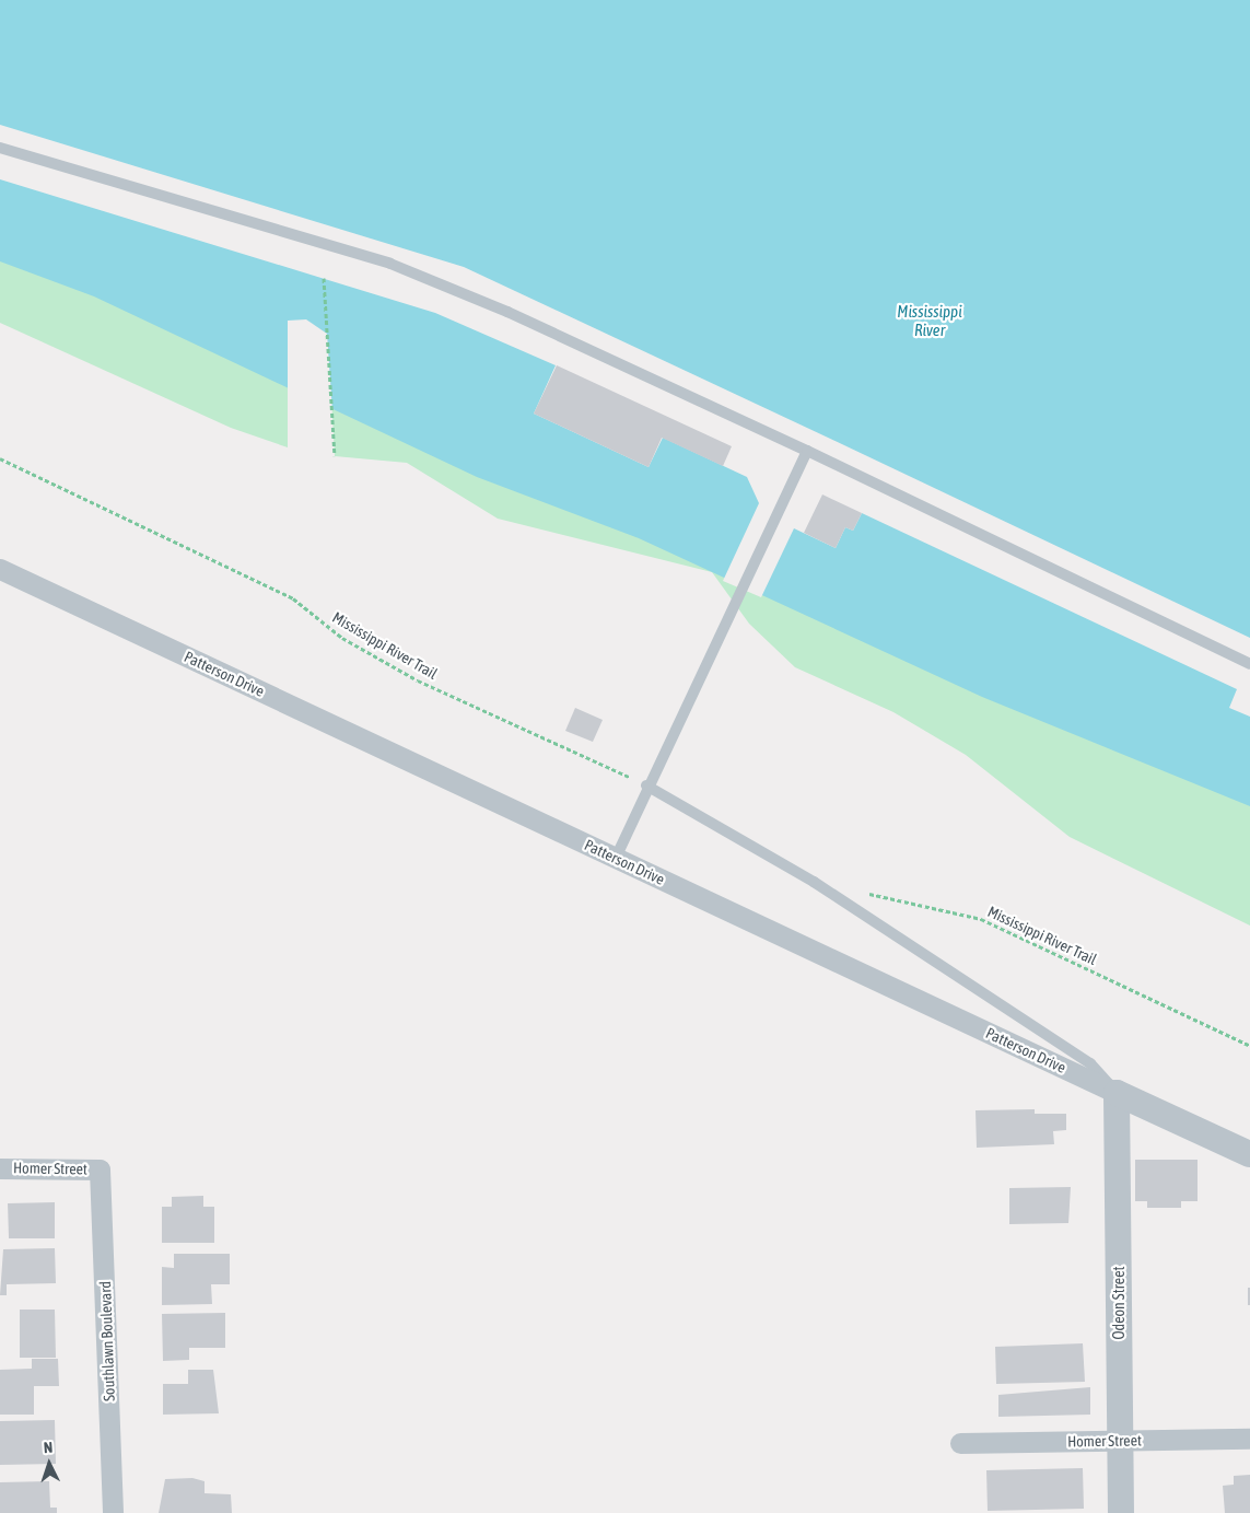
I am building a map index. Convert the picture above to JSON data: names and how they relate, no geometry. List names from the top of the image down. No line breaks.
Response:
{"streets":{"street":["Patterson Drive","Homer Street","Odeon Street","Southlawn Boulevard"],"path":["Mississippi River Trail"]},"crossings":[["Patterson Drive","Odeon Street"],["Homer Street","Odeon Street"],["Homer Street","Southlawn Boulevard"]],"water":["Mississippi River"],"north":"top"}
